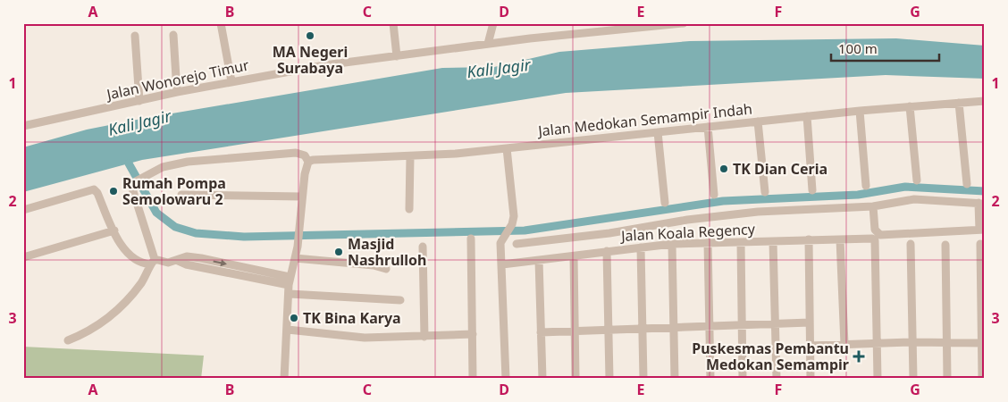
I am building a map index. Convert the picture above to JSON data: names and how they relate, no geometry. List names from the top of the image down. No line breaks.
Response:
{"streets":{"street":["Jalan Wonorejo Timur","Jalan Medokan Semampir Indah","Jalan Koala Regency"]},"water":["Kali Jagir"],"places":{"other":["MA Negeri Surabaya","TK Dian Ceria","Rumah Pompa Semolowaru 2","Masjid Nashrulloh","TK Bina Karya"],"health":["Puskesmas Pembantu Medokan Semampir"]},"scale_bar":"100 m","grid":{"columns":["A","B","C","D","E","F","G"],"rows":["1","2","3"]}}
